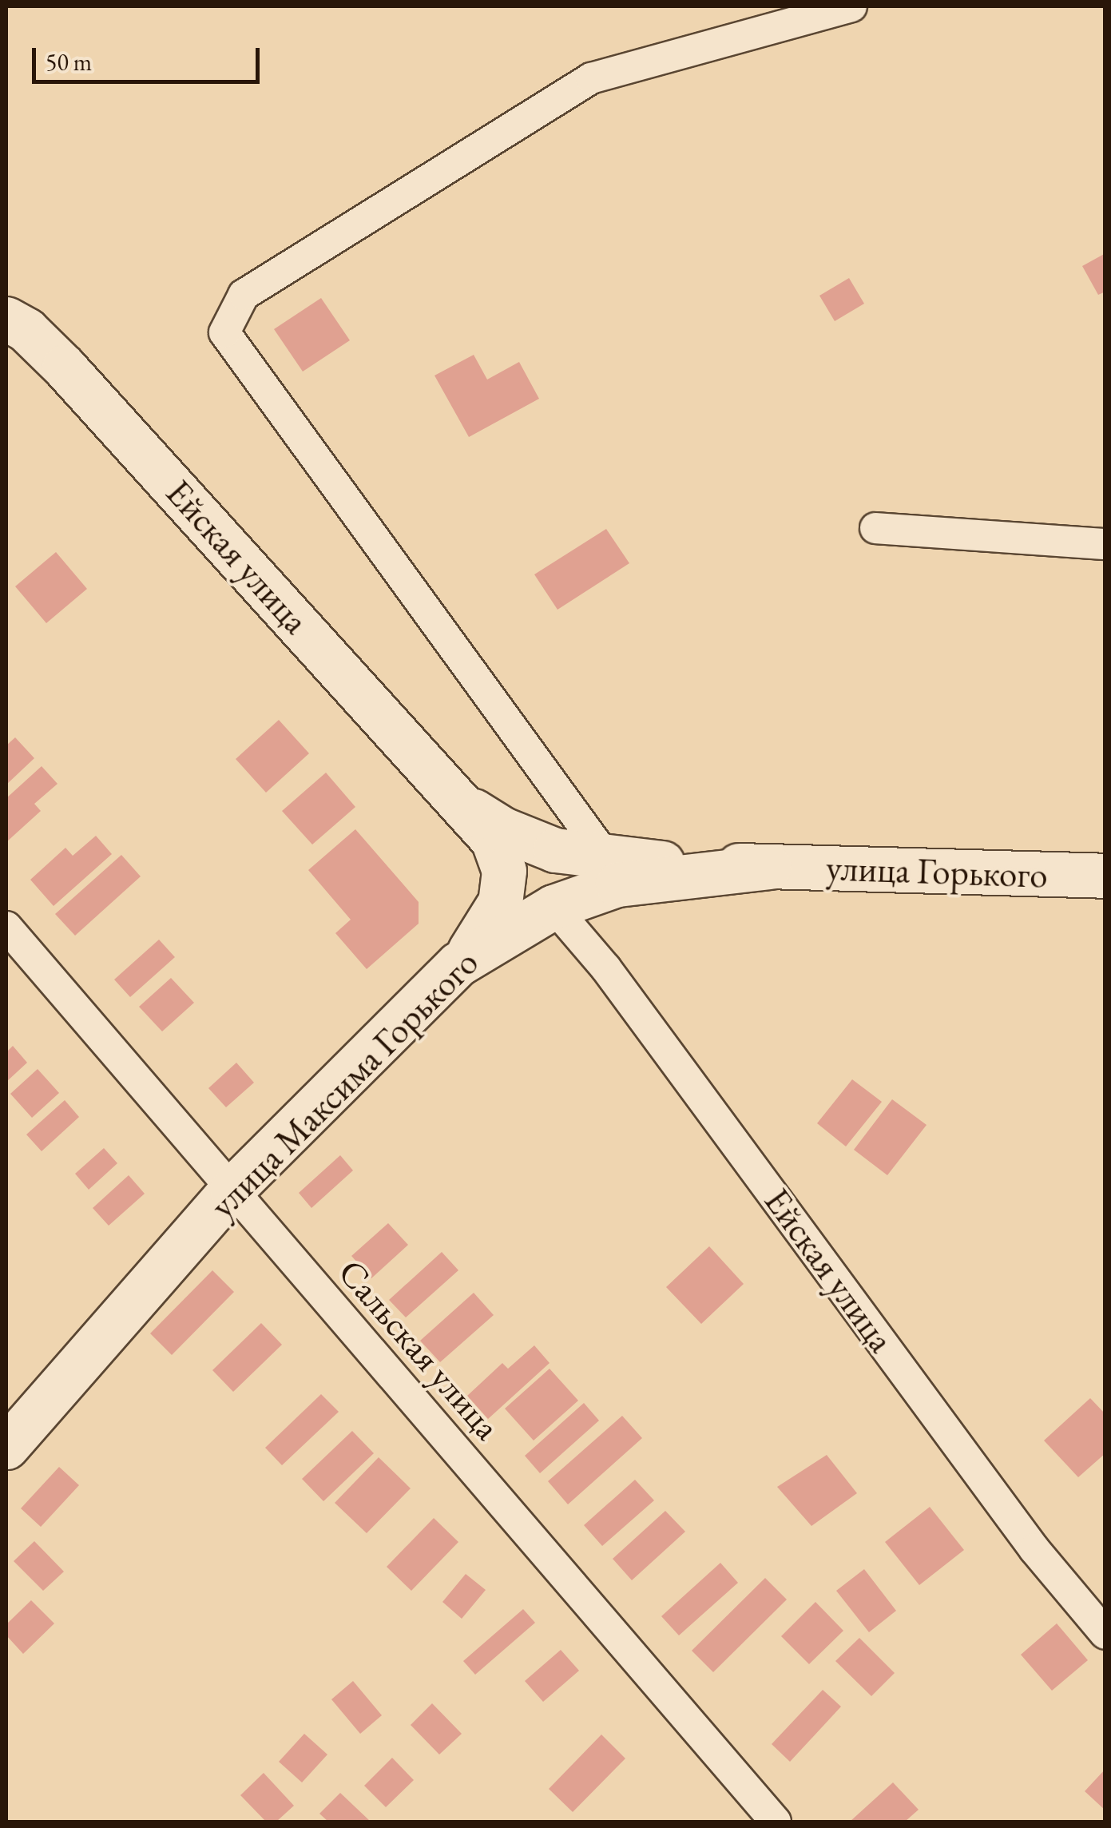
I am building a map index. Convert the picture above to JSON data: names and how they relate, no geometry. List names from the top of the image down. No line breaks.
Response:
{"streets":{"main road":["Ейская улица","улица Горького","улица Максима Горького"],"street":["Сальская улица"]},"crossings":[["Ейская улица","улица Максима Горького"],["улица Горького","улица Максима Горького"],["улица Максима Горького","Сальская улица"]],"scale_bar":"50 m"}
